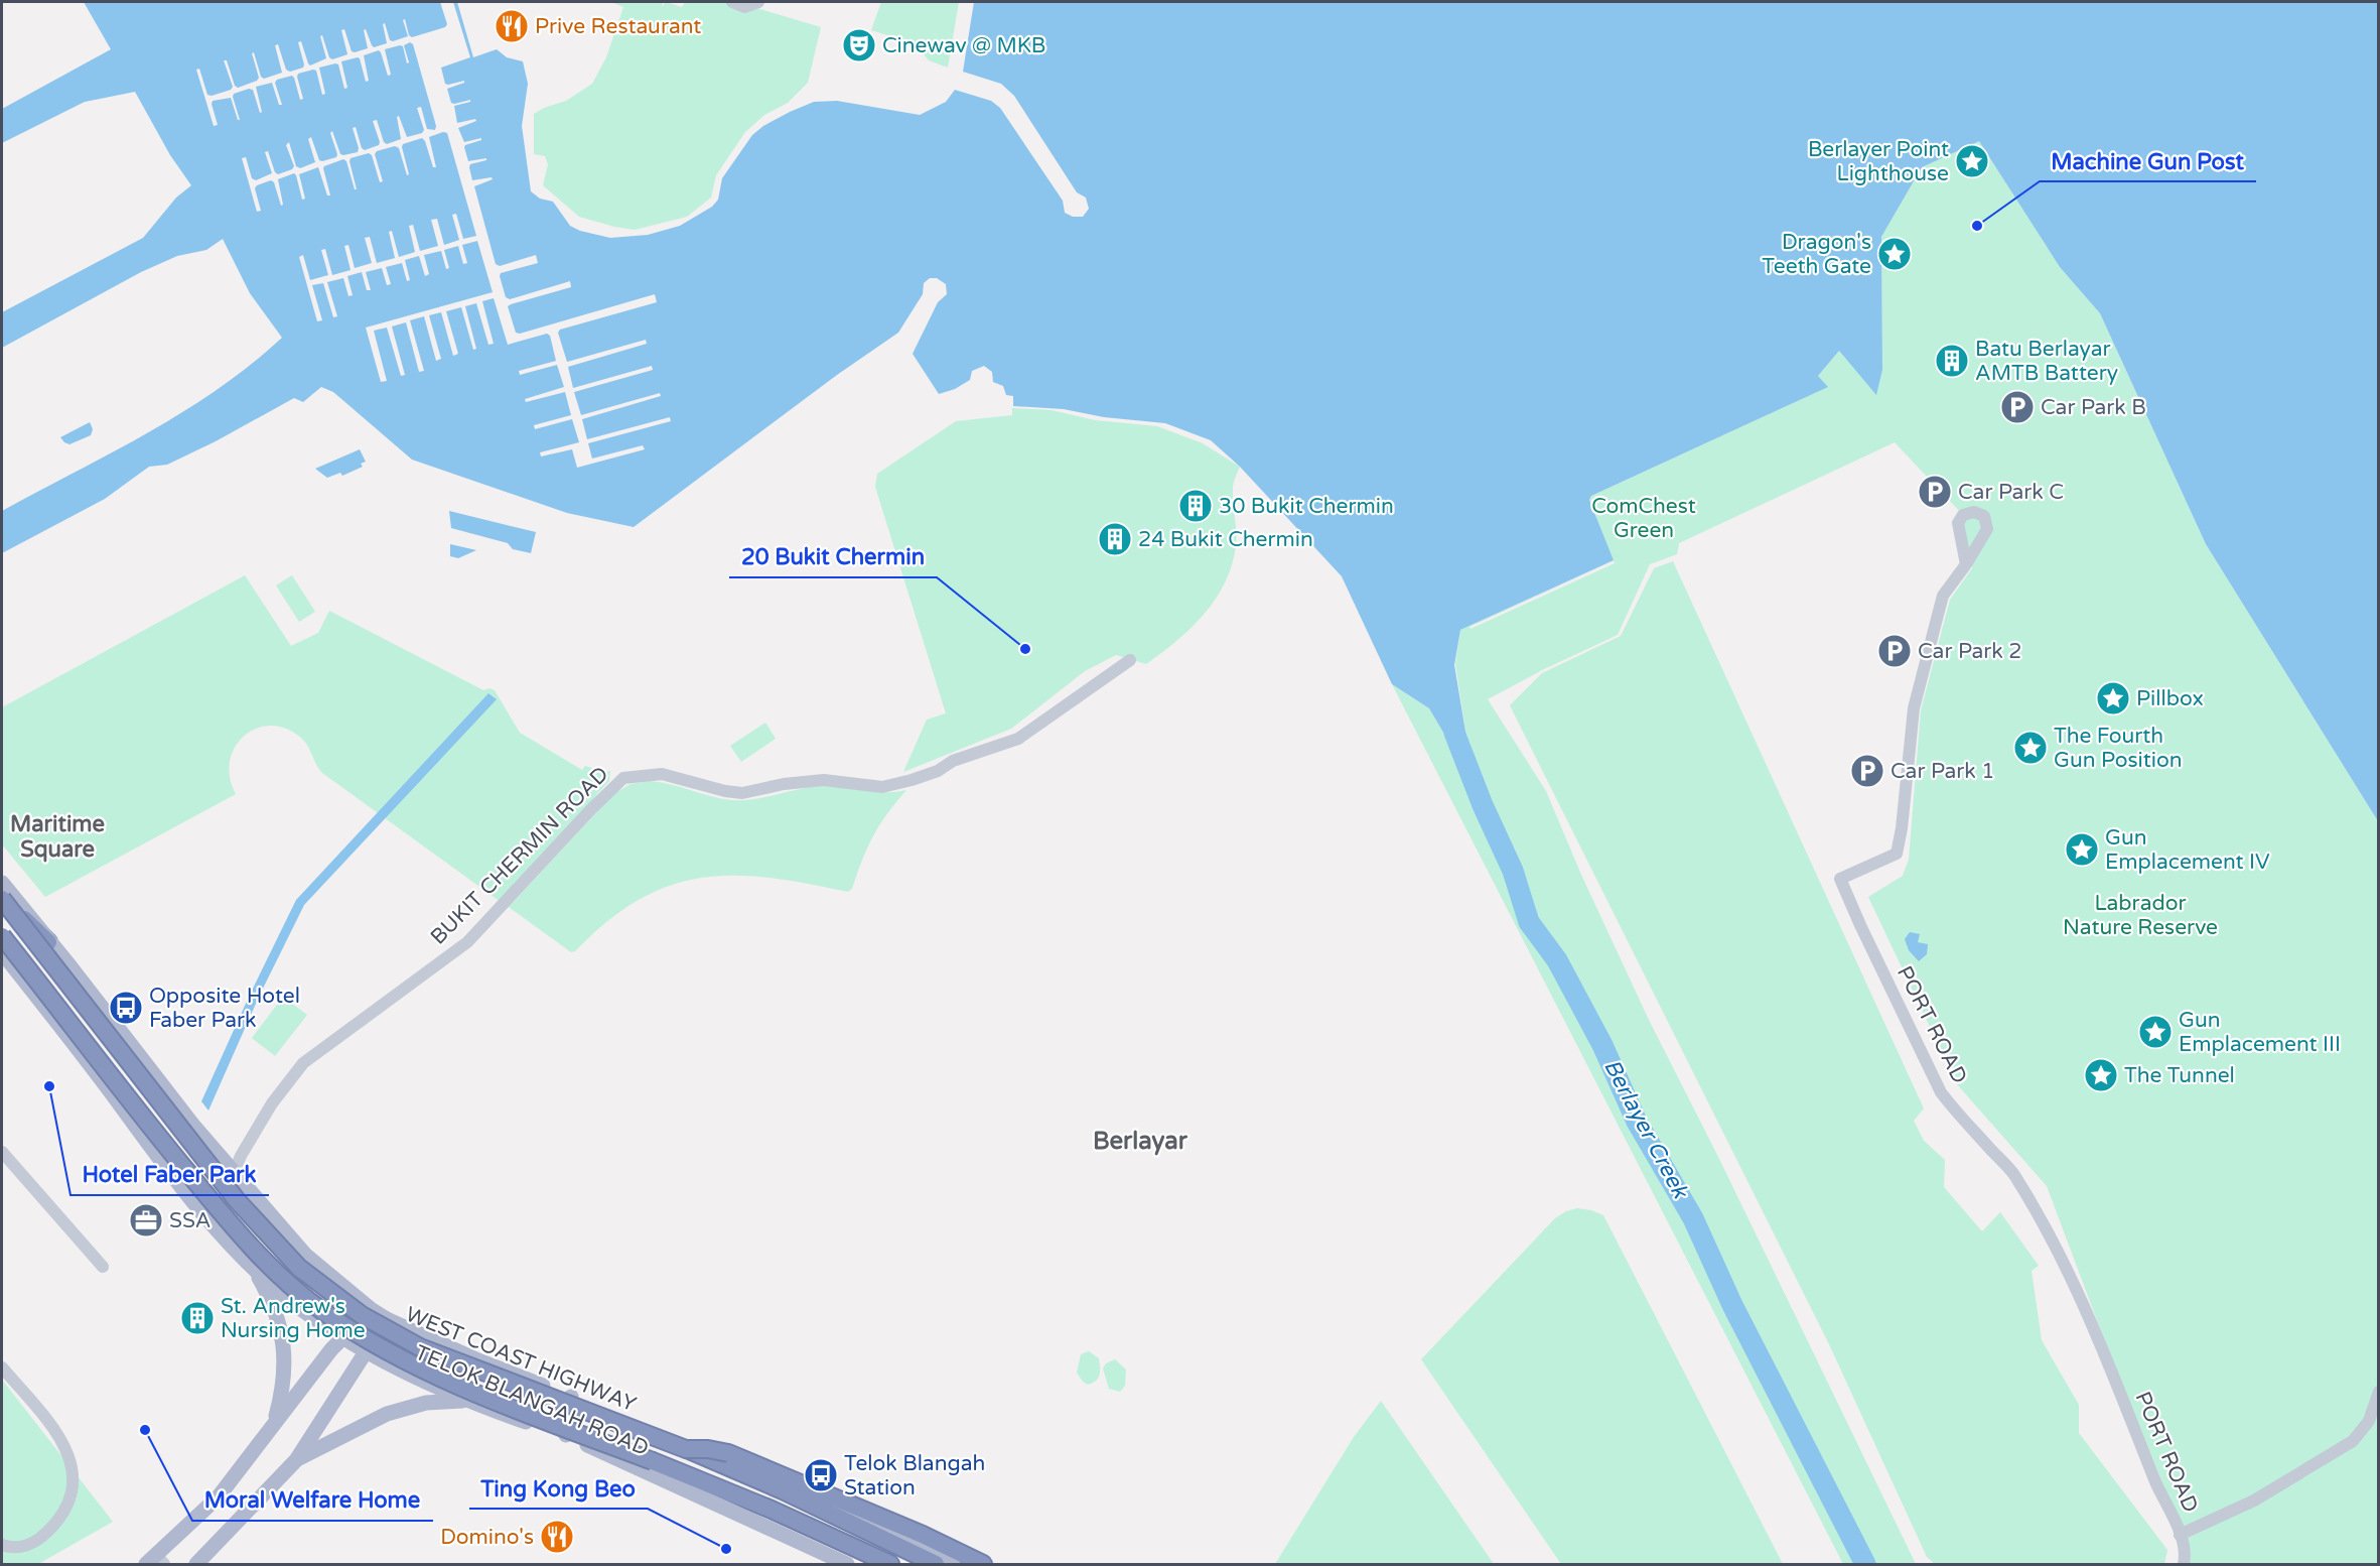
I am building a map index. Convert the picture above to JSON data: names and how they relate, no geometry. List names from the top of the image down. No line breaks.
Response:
{"streets":{"highway":["WEST COAST HIGHWAY"],"main road":["TELOK BLANGAH ROAD"],"street":["BUKIT CHERMIN ROAD","PORT ROAD"]},"crossings":[["BUKIT CHERMIN ROAD","TELOK BLANGAH ROAD"]],"districts":["Maritime Square","Berlayar"],"water":["Berlayer Creek"],"parks":["ComChest Green","Labrador Nature Reserve"],"places":{"restaurant":["Prive Restaurant","Domino's"],"theatre":["Cinewav @ MKB"],"place":["Berlayer Point Lighthouse","Dragon's Teeth Gate","Pillbox","The Fourth Gun Position","Gun Emplacement IV","Gun Emplacement III","The Tunnel"],"other":["Machine Gun Post","20 Bukit Chermin","Hotel Faber Park","Moral Welfare Home","Ting Kong Beo"],"building":["Batu Berlayar AMTB Battery","30 Bukit Chermin","24 Bukit Chermin","St. Andrew's Nursing Home"],"parking":["Car Park B","Car Park C","Car Park 2","Car Park 1"],"bus stop":["Opposite Hotel Faber Park","Telok Blangah Station"],"office":["SSA"]}}
